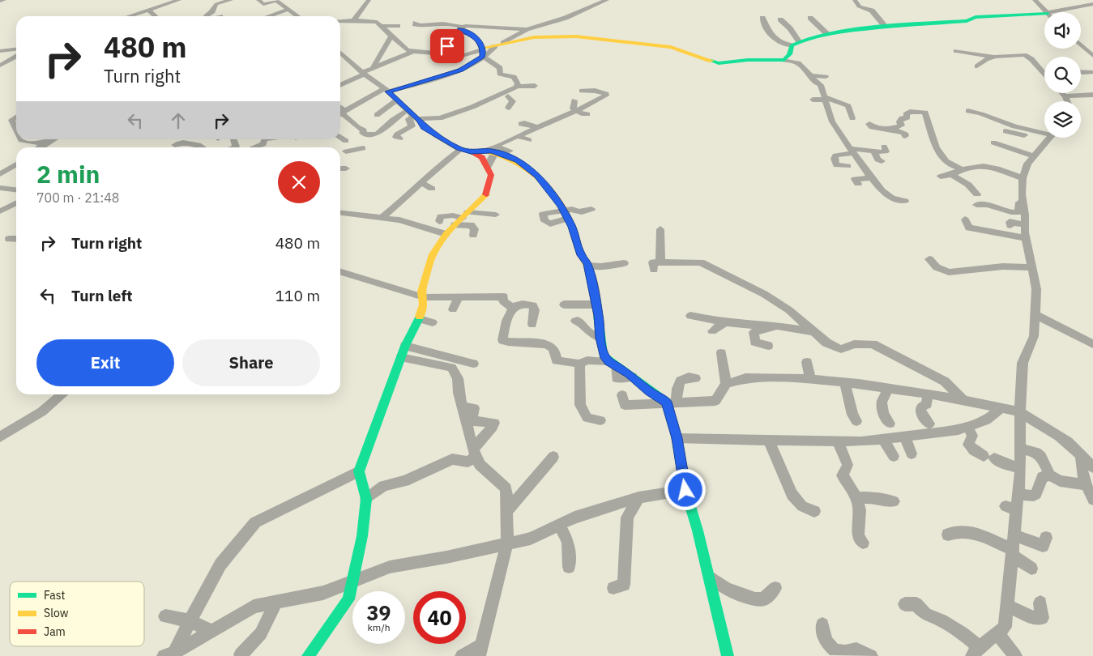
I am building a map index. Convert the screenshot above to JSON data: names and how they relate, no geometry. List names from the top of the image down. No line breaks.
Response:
{"legend":["Fast","Slow","Jam"],"page":{"turn":["480 m","Turn right"],"heading":["2 min","700 m · 21:48"],"list":[{"name":"Turn right","value":"480 m"},{"name":"Turn left","value":"110 m"}],"buttons":["Exit","Share"],"speed":"39 km/h","limit":"40"}}
